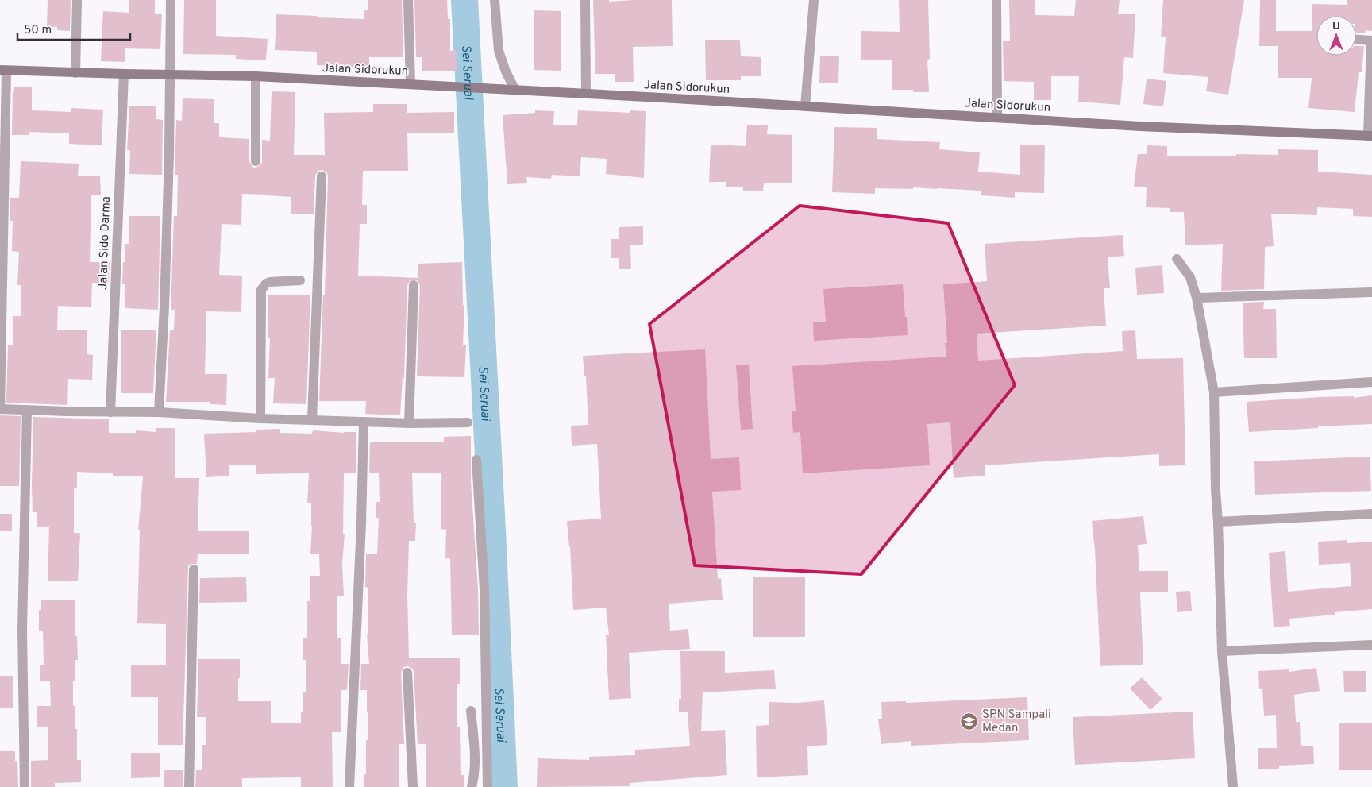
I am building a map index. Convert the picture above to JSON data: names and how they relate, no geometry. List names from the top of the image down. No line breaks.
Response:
{"streets":{"street":["Jalan Sidorukun","Jalan Sido Darma"]},"crossings":[["Jalan Sidorukun","Jalan Sido Darma"]],"water":["Sei Seruai"],"places":{"school or university":["SPN Sampali Medan"]},"scale_bar":"50 m","north":"top"}
